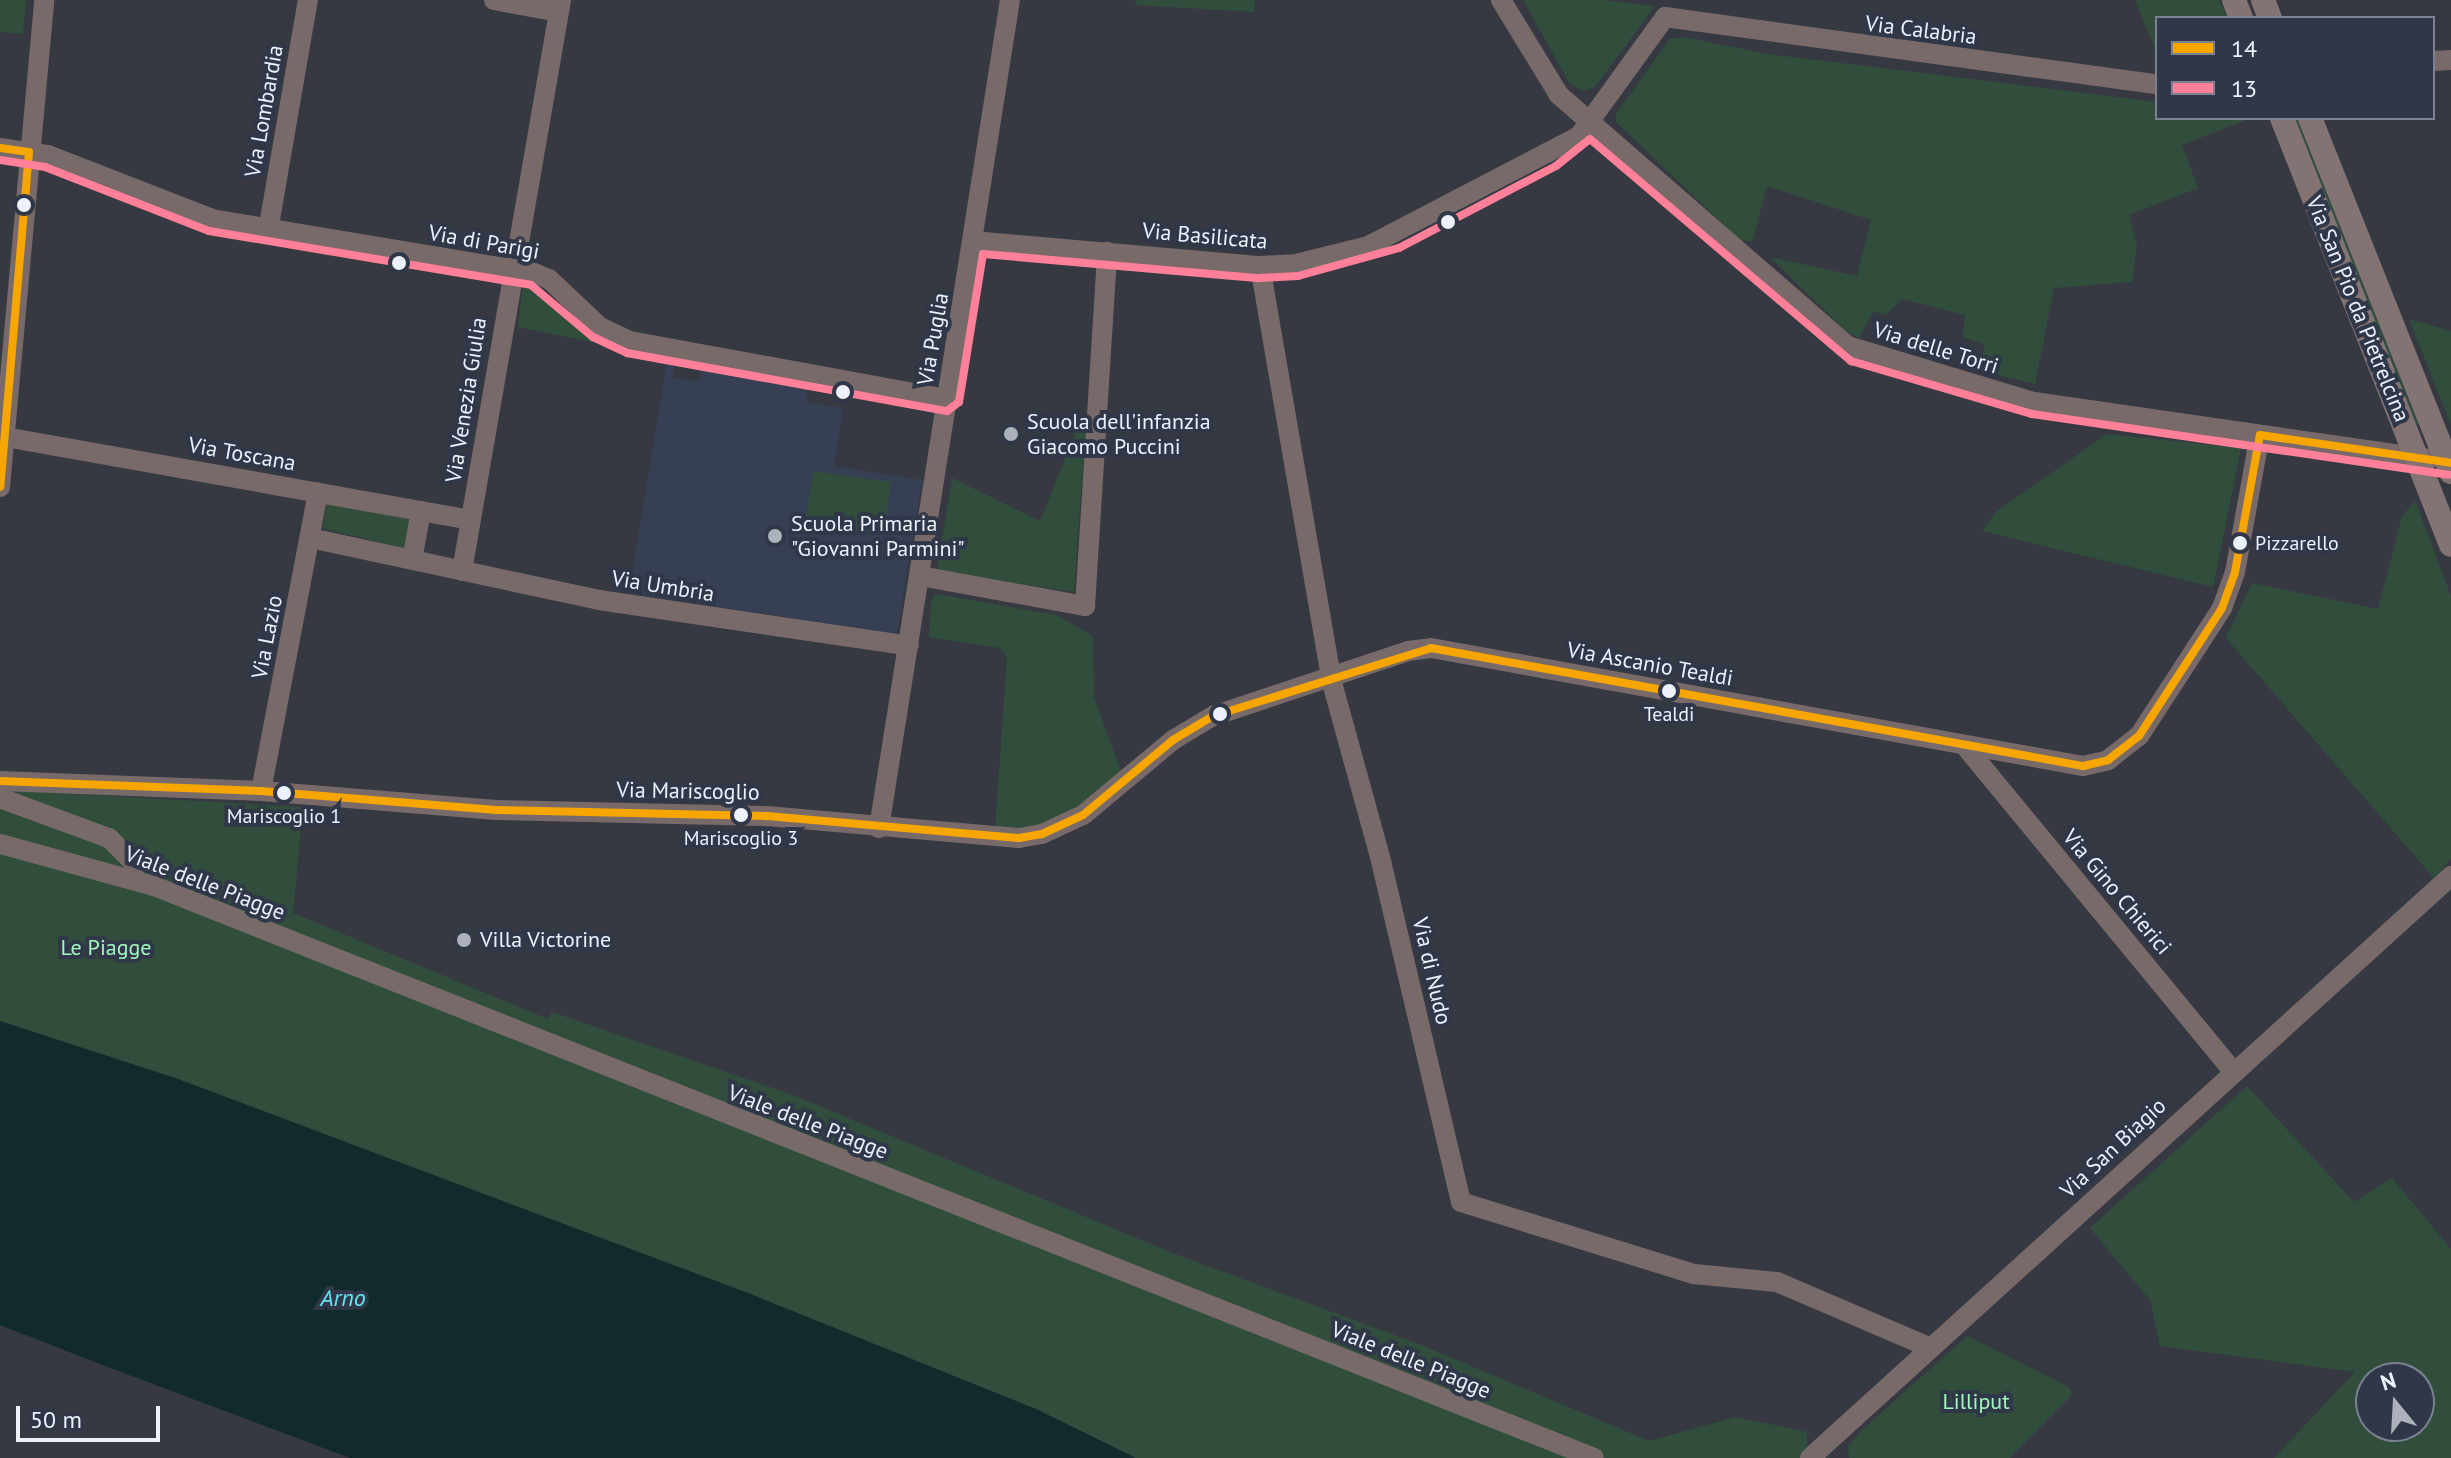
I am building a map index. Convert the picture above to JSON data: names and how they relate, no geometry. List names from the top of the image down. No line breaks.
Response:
{"streets":{"main road":["Via San Pio da Pietrelcina"],"street":["Via Calabria","Via Lombardia","Via Basilicata","Via di Parigi","Via Puglia","Via delle Torri","Via Venezia Giulia","Via Toscana","Via Umbria","Via Lazio","Via Ascanio Tealdi","Via Mariscoglio","Viale delle Piagge","Via Gino Chierici","Via di Nudo","Via San Biagio"]},"crossings":[["Via Calabria","Via Basilicata"],["Via Calabria","Via delle Torri"],["Via Lombardia","Via di Parigi"],["Via Basilicata","Via Puglia"],["Via Basilicata","Via delle Torri"],["Via Basilicata","Via di Nudo"],["Via di Parigi","Via Puglia"],["Via di Parigi","Via Venezia Giulia"],["Via San Pio da Pietrelcina","Via delle Torri"],["Via Puglia","Via Umbria"],["Via Puglia","Via Mariscoglio"],["Via delle Torri","Via Ascanio Tealdi"],["Via Venezia Giulia","Via Toscana"],["Via Venezia Giulia","Via Umbria"],["Via Toscana","Via Lazio"],["Via Umbria","Via Lazio"],["Via Lazio","Via Mariscoglio"],["Via Ascanio Tealdi","Via Mariscoglio"],["Via Ascanio Tealdi","Via Gino Chierici"],["Via Ascanio Tealdi","Via di Nudo"],["Via Mariscoglio","Via di Nudo"],["Via Gino Chierici","Via San Biagio"],["Via di Nudo","Via San Biagio"]],"water":["Arno"],"parks":["Le Piagge","Lilliput"],"places":["Scuola dell'infanzia Giacomo Puccini","Scuola Primaria \"Giovanni Parmini\"","Pizzarello","Tealdi","Mariscoglio 1","Mariscoglio 3","Villa Victorine"],"lines":["transit line 13","transit line 14"],"legend":["14","13"],"scale_bar":"50 m","north":"top"}
